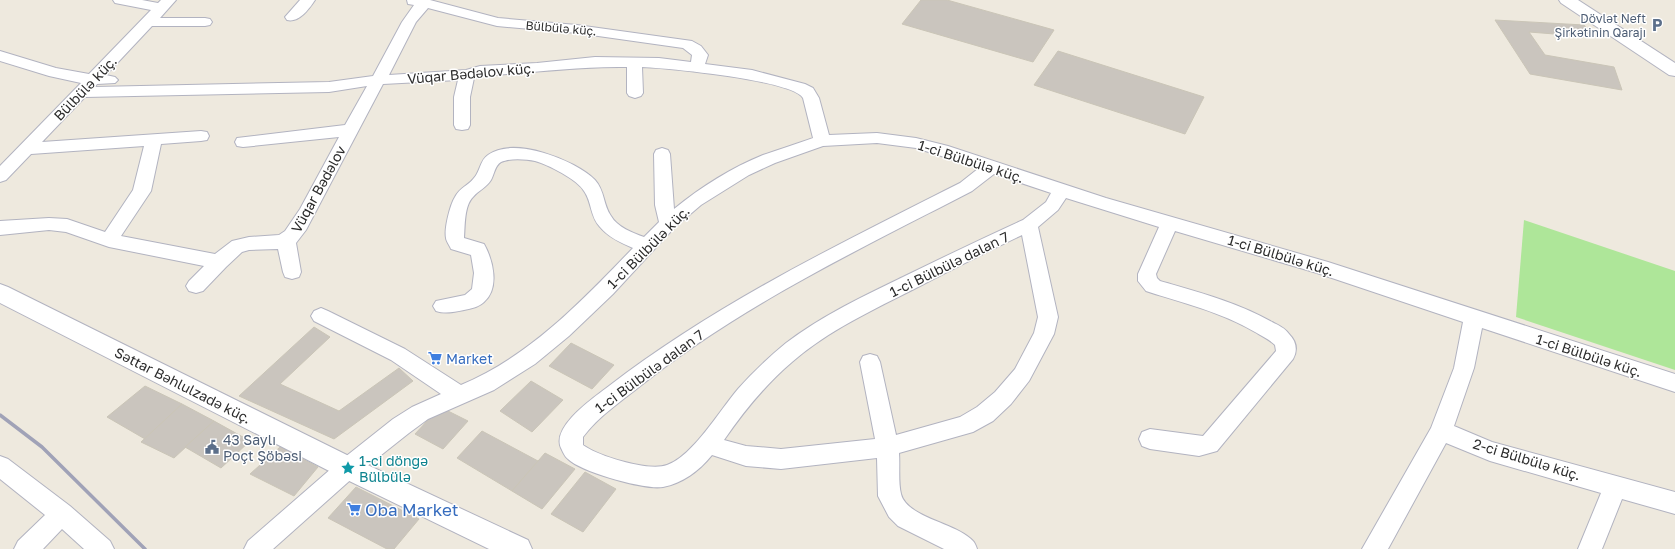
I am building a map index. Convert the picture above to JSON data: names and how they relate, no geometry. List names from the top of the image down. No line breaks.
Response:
{"streets":{"main road":["Səttar Bəhlulzadə küç."],"street":["Bülbülə küç.","Vüqar Bədəlov küç.","1-ci Bülbülə küç.","Vüqar Bədəlov","1-ci Bülbülə dalan 7","2-ci Bülbülə küç."]},"crossings":[["Bülbülə küç.","Vüqar Bədəlov küç."],["Bülbülə küç.","Vüqar Bədəlov"],["Vüqar Bədəlov küç.","1-ci Bülbülə küç."],["Vüqar Bədəlov küç.","Vüqar Bədəlov"],["1-ci Bülbülə küç.","1-ci Bülbülə dalan 7"],["1-ci Bülbülə küç.","Səttar Bəhlulzadə küç."]],"places":{"parking":["Dövlət Neft Şirkətinin Qarajı"],"supermarket":["Market","Oba Market"],"public building":["43 Saylı Poçt Şöbəsi"],"place":["1-ci döngə Bülbülə"]}}
